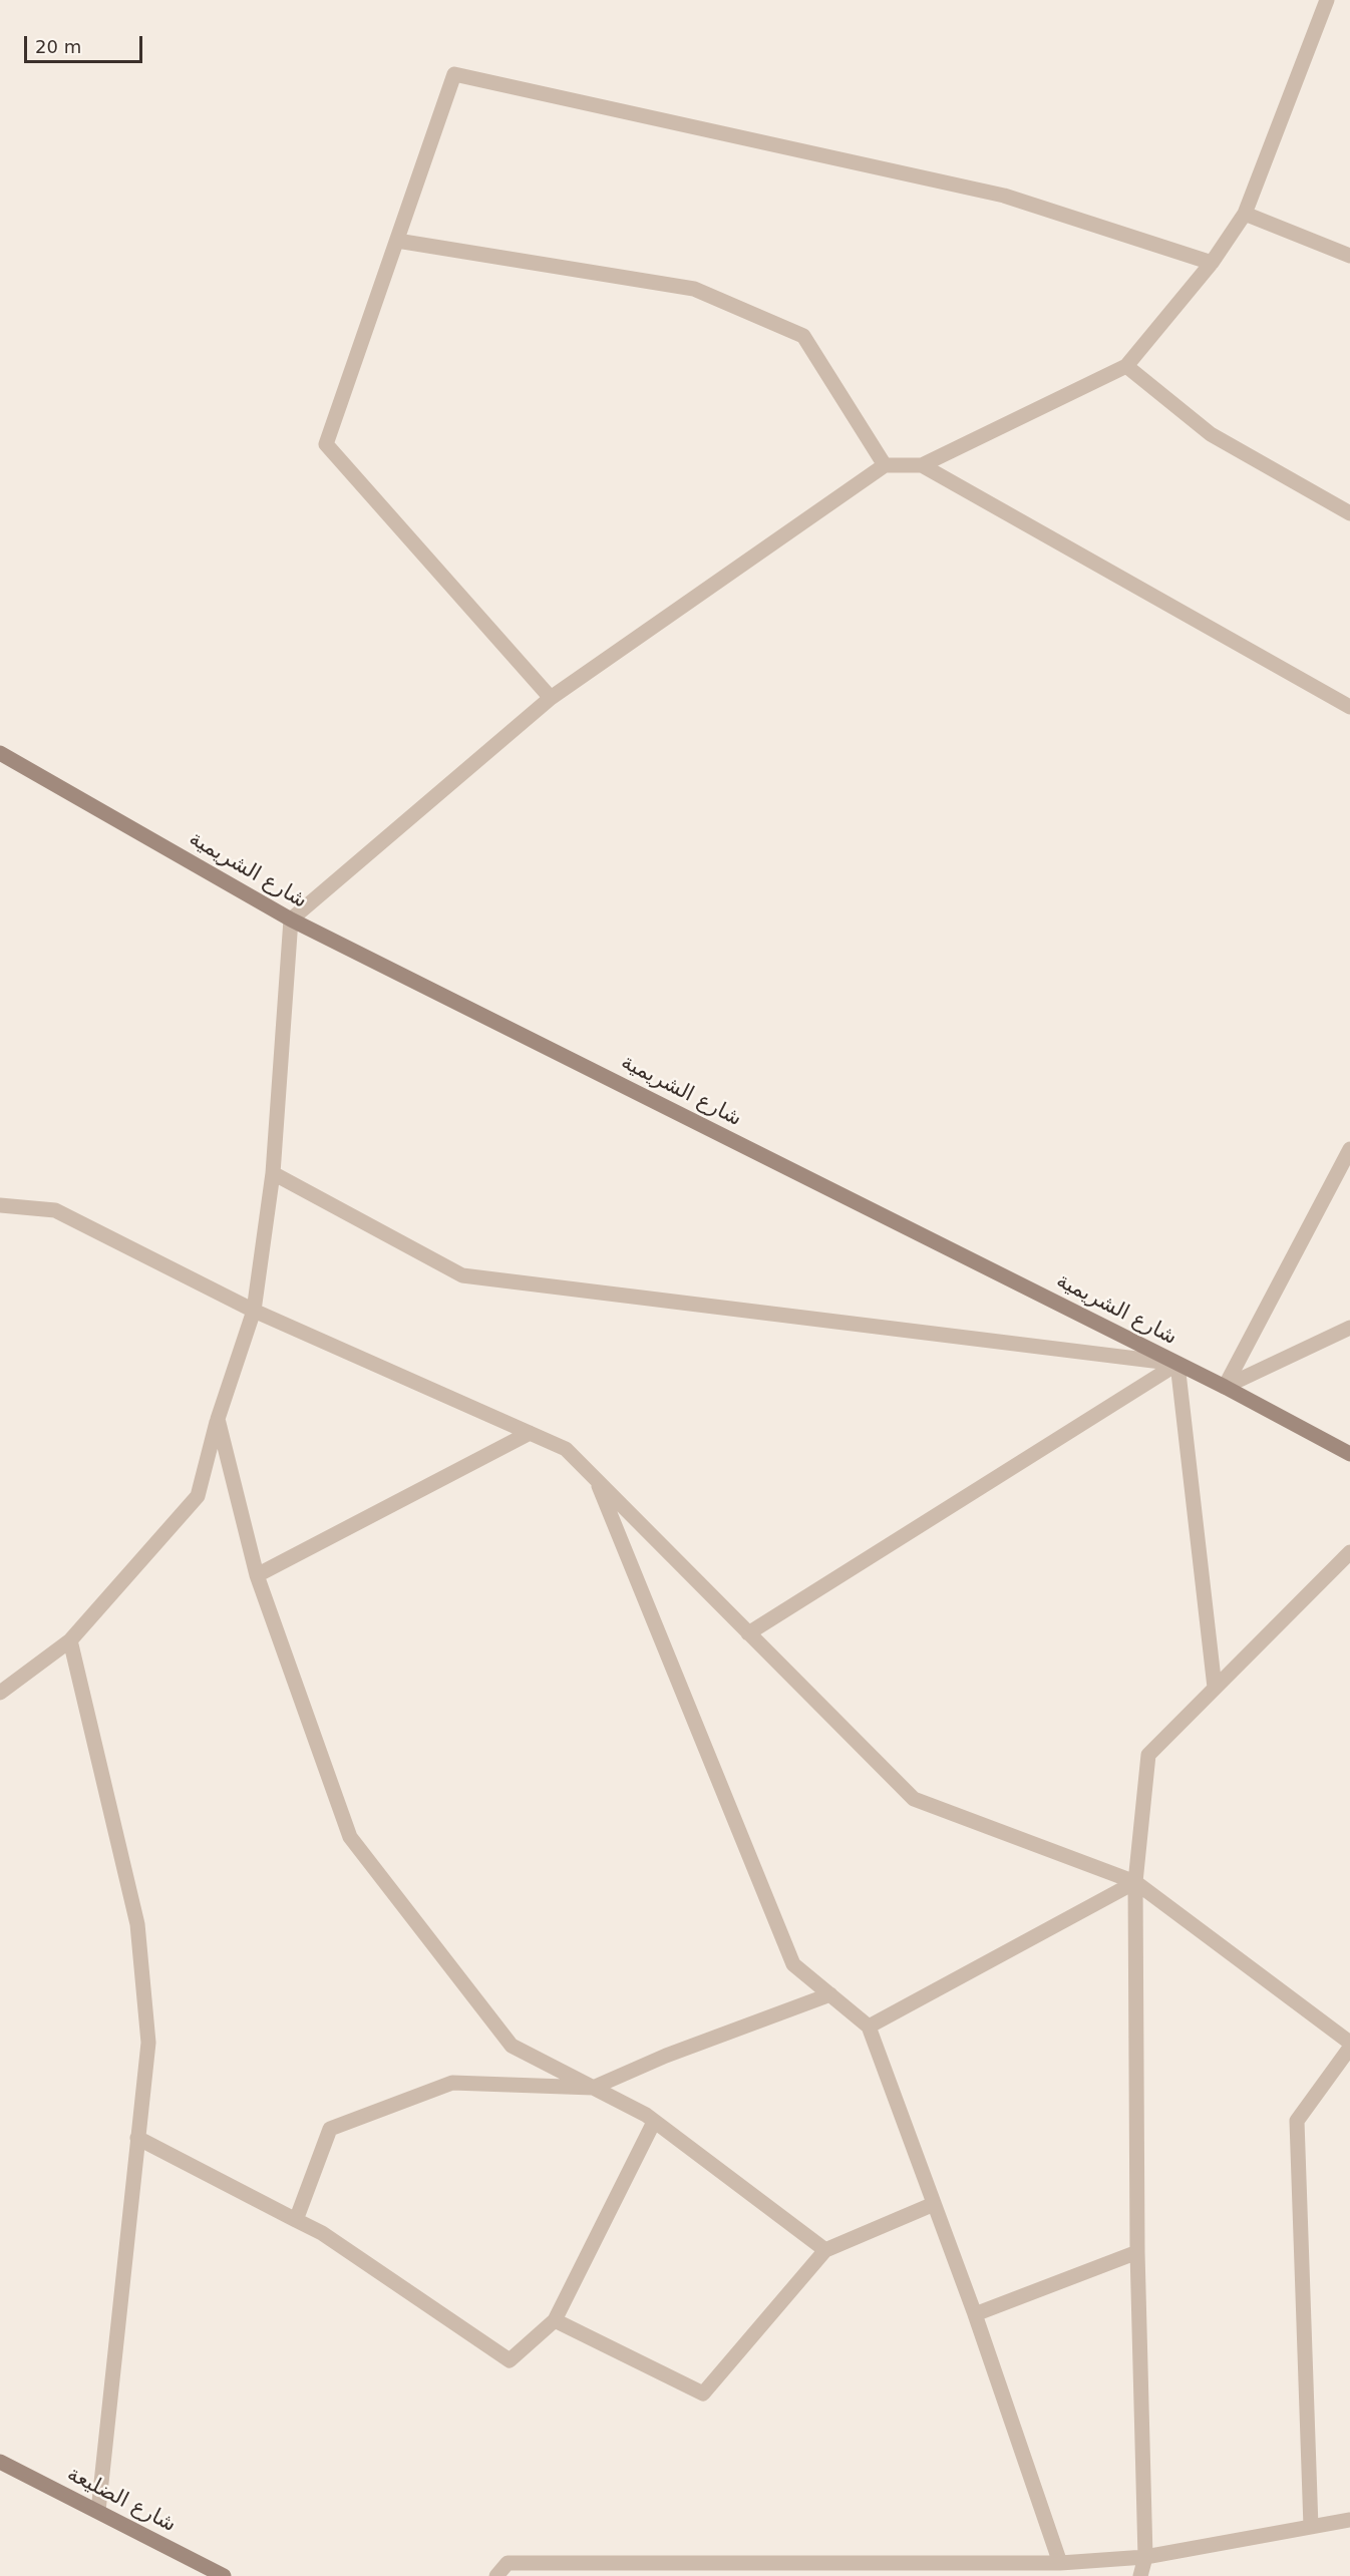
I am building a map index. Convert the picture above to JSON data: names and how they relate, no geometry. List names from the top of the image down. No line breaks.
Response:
{"streets":{"street":["شارع الشريمية","شارع الضليعة"]},"scale_bar":"20 m"}
